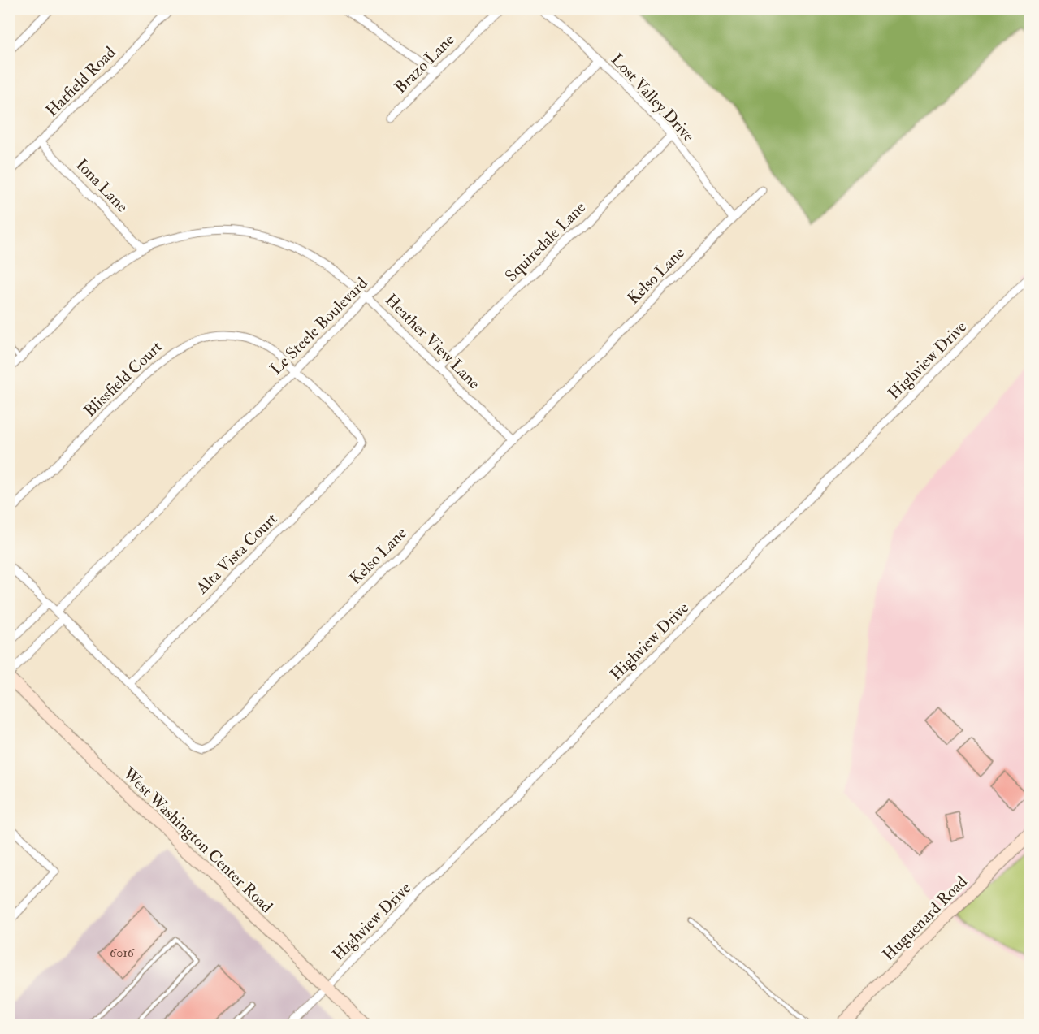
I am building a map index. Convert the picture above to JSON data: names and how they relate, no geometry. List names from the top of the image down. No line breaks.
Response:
{"streets":{"main road":["West Washington Center Road","Huguenard Road"],"street":["Brazo Lane","Hatfield Road","Lost Valley Drive","Iona Lane","Squiredale Lane","Kelso Lane","Le Steele Boulevard","Heather View Lane","Highview Drive","Blissfield Court","Alta Vista Court"]},"crossings":[["Hatfield Road","Iona Lane"],["Lost Valley Drive","Squiredale Lane"],["Lost Valley Drive","Kelso Lane"],["Lost Valley Drive","Le Steele Boulevard"],["Iona Lane","Heather View Lane"],["Squiredale Lane","Heather View Lane"],["Kelso Lane","Le Steele Boulevard"],["Kelso Lane","Heather View Lane"],["Kelso Lane","Alta Vista Court"],["Le Steele Boulevard","Heather View Lane"],["Le Steele Boulevard","Blissfield Court"],["Highview Drive","West Washington Center Road"],["Blissfield Court","Alta Vista Court"]],"house_numbers":["6016"]}
